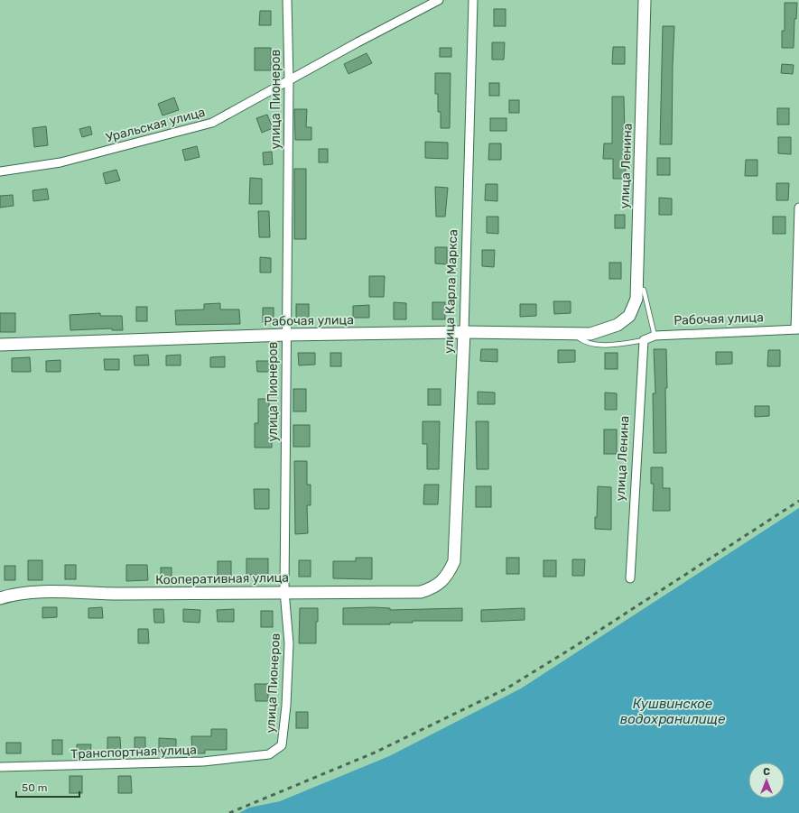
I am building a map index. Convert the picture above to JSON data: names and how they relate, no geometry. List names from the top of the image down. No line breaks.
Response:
{"streets":{"main road":["улица Ленина","улица Карла Маркса","Рабочая улица","Кооперативная улица"],"street":["улица Пионеров","Уральская улица","Транспортная улица"]},"crossings":[["улица Пионеров","Уральская улица"],["улица Пионеров","Рабочая улица"],["улица Пионеров","Кооперативная улица"],["улица Пионеров","Транспортная улица"],["улица Ленина","Рабочая улица"],["улица Карла Маркса","Рабочая улица"],["улица Карла Маркса","Кооперативная улица"]],"water":["Кушвинское водохранилище"],"scale_bar":"50 m","north":"top"}
